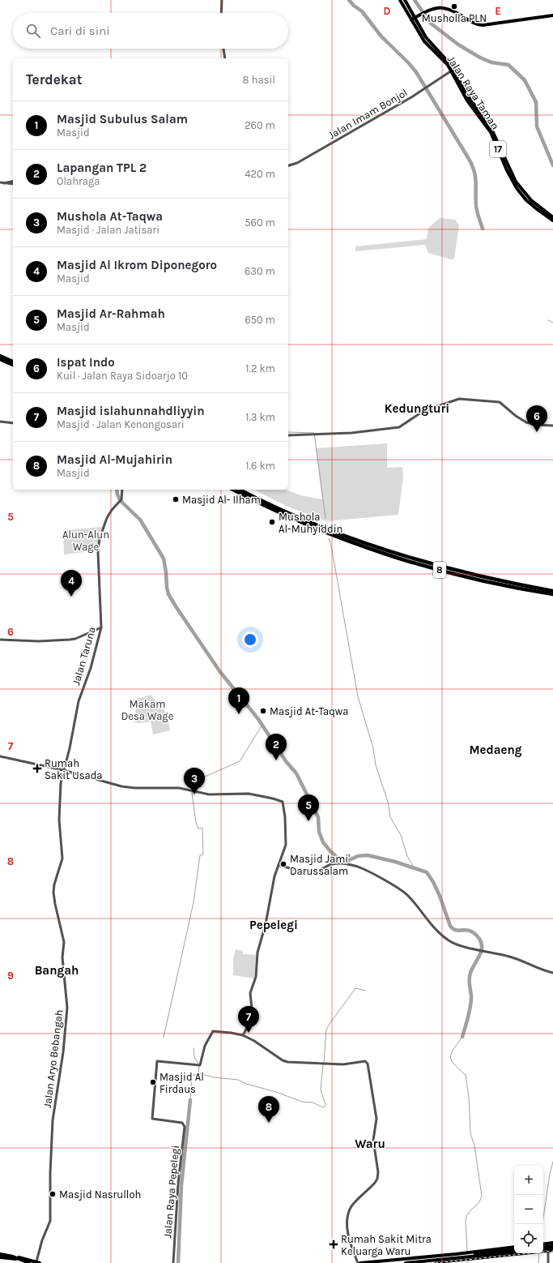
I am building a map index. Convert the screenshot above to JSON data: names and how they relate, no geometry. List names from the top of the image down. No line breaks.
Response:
{"streets":{"highway":["8"],"main road":["Jalan Raya Taman","17"],"street":["Jalan Imam Bonjol","Jalan Taruna","Jalan Aryo Bebangah","Jalan Raya Pepelegi"]},"crossings":[["Jalan Raya Taman","Jalan Imam Bonjol"],["Jalan Raya Taman","17"],["Jalan Taruna","Jalan Aryo Bebangah"]],"districts":["Kedungturi","Medaeng","Pepelegi","Bangah","Waru"],"parks":["Alun-Alun Wage","Makam Desa Wage"],"places":{"other":["Musholla PLN","Masjid Al- Ilham","Mushola Al-Muhyiddin","Masjid At-Taqwa","Masjid Jami' Darussalam","Masjid Al Firdaus","Masjid Nasrulloh"],"health":["Rumah Sakit Usada","Rumah Sakit Mitra Keluarga Waru"]},"page":{"search":"Cari di sini","heading":["Terdekat","8 hasil"],"list":[{"mark":"1","name":"Masjid Subulus Salam","note":"Masjid","value":"260 m"},{"mark":"2","name":"Lapangan TPL 2","note":"Olahraga","value":"420 m"},{"mark":"3","name":"Mushola At-Taqwa","note":"Masjid · Jalan Jatisari","value":"560 m"},{"mark":"4","name":"Masjid Al Ikrom Diponegoro","note":"Masjid","value":"630 m"},{"mark":"5","name":"Masjid Ar-Rahmah","note":"Masjid","value":"650 m"},{"mark":"6","name":"Ispat Indo","note":"Kuil · Jalan Raya Sidoarjo 10","value":"1.2 km"},{"mark":"7","name":"Masjid islahunnahdliyyin","note":"Masjid · Jalan Kenongosari","value":"1.3 km"},{"mark":"8","name":"Masjid Al-Mujahirin","note":"Masjid","value":"1.6 km"}],"pins":["6","4","1","2","3","5","7","8"],"map_buttons":["+","−"]},"grid":{"columns":["D","E"],"rows":["5","6","7","8","9"]}}
